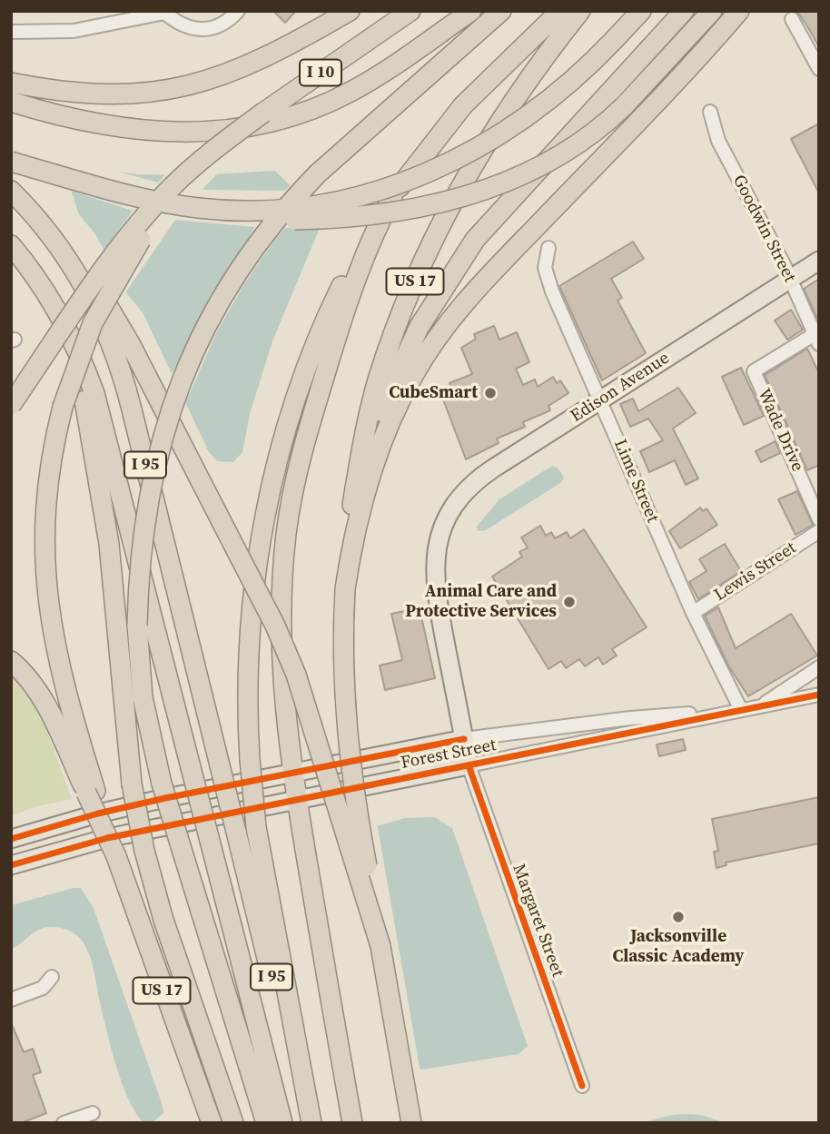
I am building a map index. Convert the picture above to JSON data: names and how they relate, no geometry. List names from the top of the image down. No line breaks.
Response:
{"streets":{"highway":["I 10","US 17","I 95"],"main road":["Edison Avenue","Forest Street","Margaret Street"],"street":["Goodwin Street","Wade Drive","Lime Street","Lewis Street"]},"crossings":[["Goodwin Street","Edison Avenue"],["Goodwin Street","Wade Drive"],["Edison Avenue","Lime Street"],["Edison Avenue","Margaret Street"],["Lime Street","Lewis Street"],["Lime Street","Forest Street"],["Forest Street","Margaret Street"]],"places":["CubeSmart","Animal Care and Protective Services","Jacksonville Classic Academy"]}
